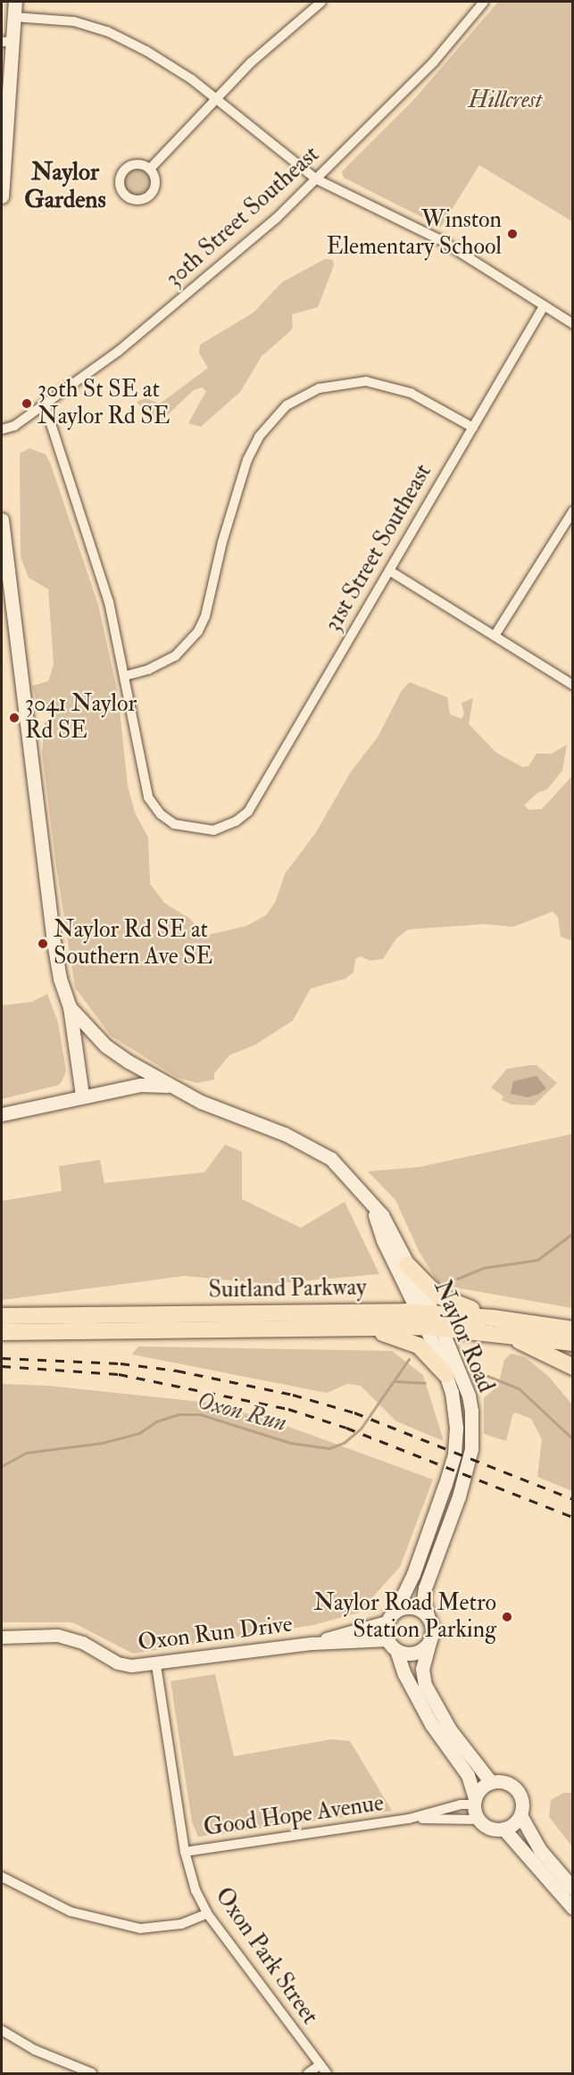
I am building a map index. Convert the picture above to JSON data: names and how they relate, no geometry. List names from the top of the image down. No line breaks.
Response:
{"streets":{"highway":["Suitland Parkway"],"main road":["Naylor Road"],"street":["30th Street Southeast","31st Street Southeast","Oxon Run Drive","Good Hope Avenue","Oxon Park Street"]},"crossings":[["Suitland Parkway","Naylor Road"],["Naylor Road","Oxon Run Drive"],["Oxon Run Drive","Oxon Park Street"],["Good Hope Avenue","Oxon Park Street"]],"districts":["Naylor Gardens"],"water":["Oxon Run"],"parks":["Hillcrest"],"places":["Winston Elementary School","30th St SE at Naylor Rd SE","3041 Naylor Rd SE","Naylor Rd SE at Southern Ave SE","Naylor Road Metro Station Parking"]}
